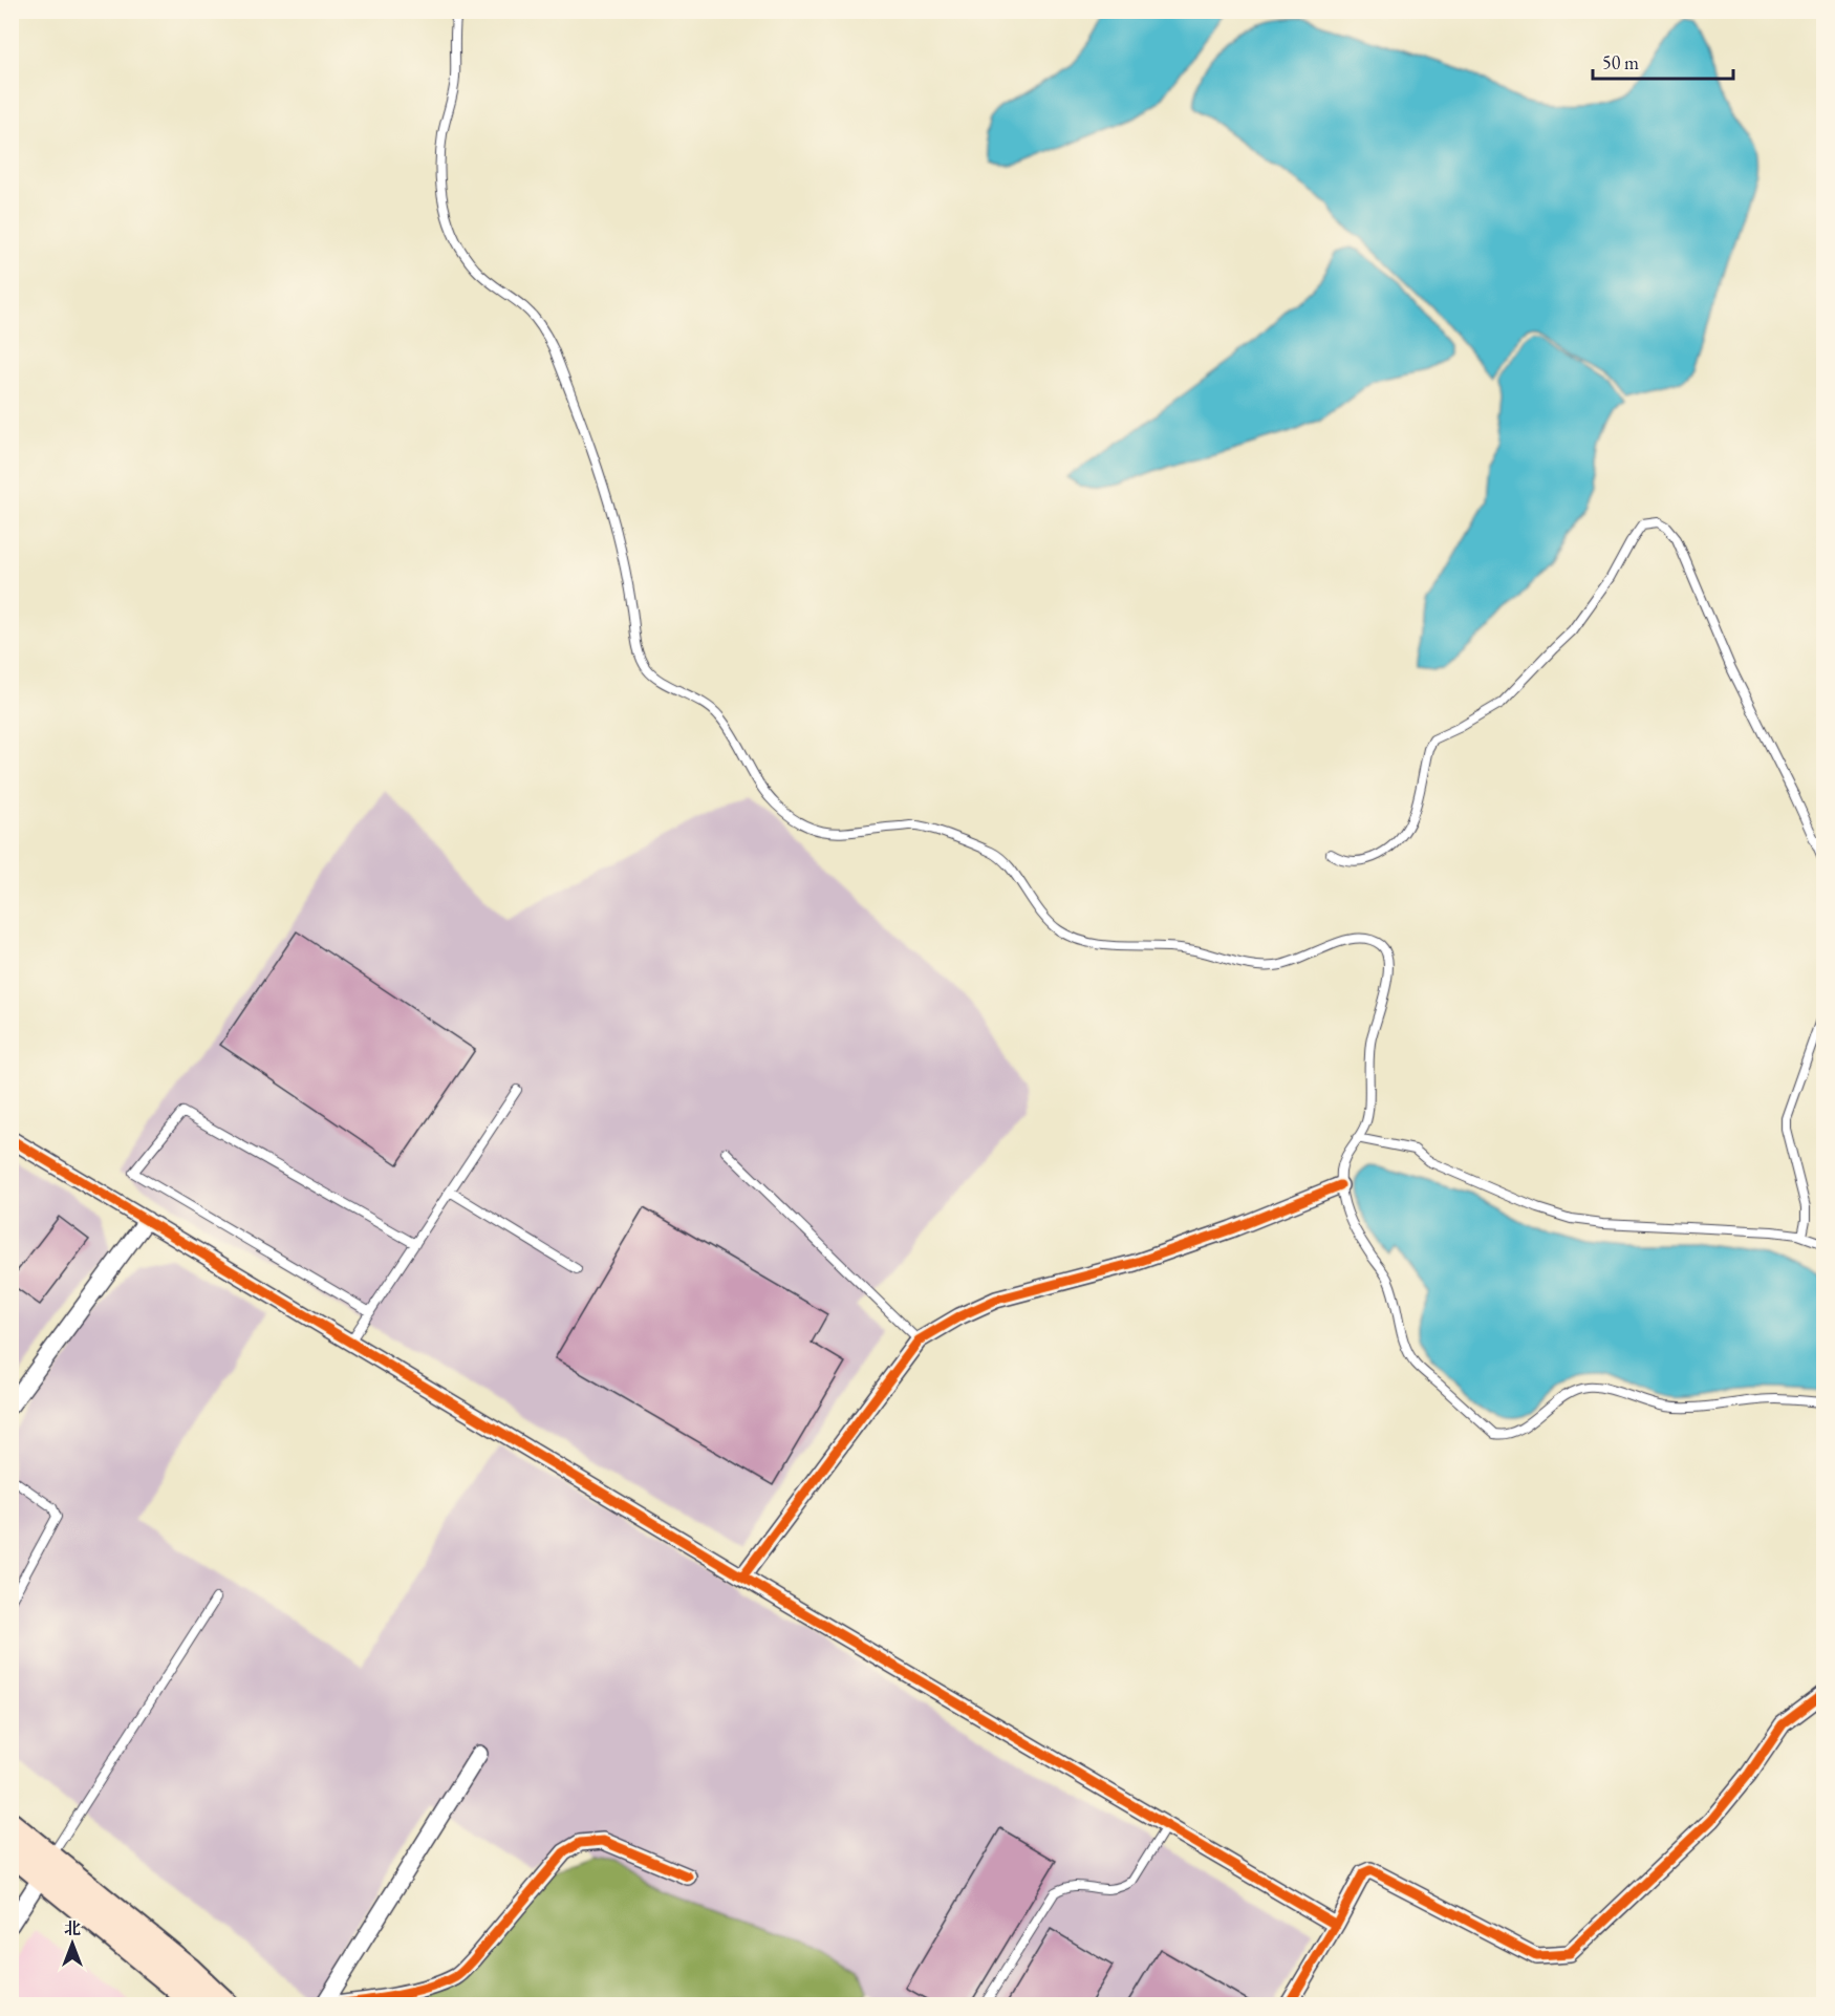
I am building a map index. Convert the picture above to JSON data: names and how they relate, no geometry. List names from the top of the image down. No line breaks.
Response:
{"scale_bar":"50 m","north":"top"}
